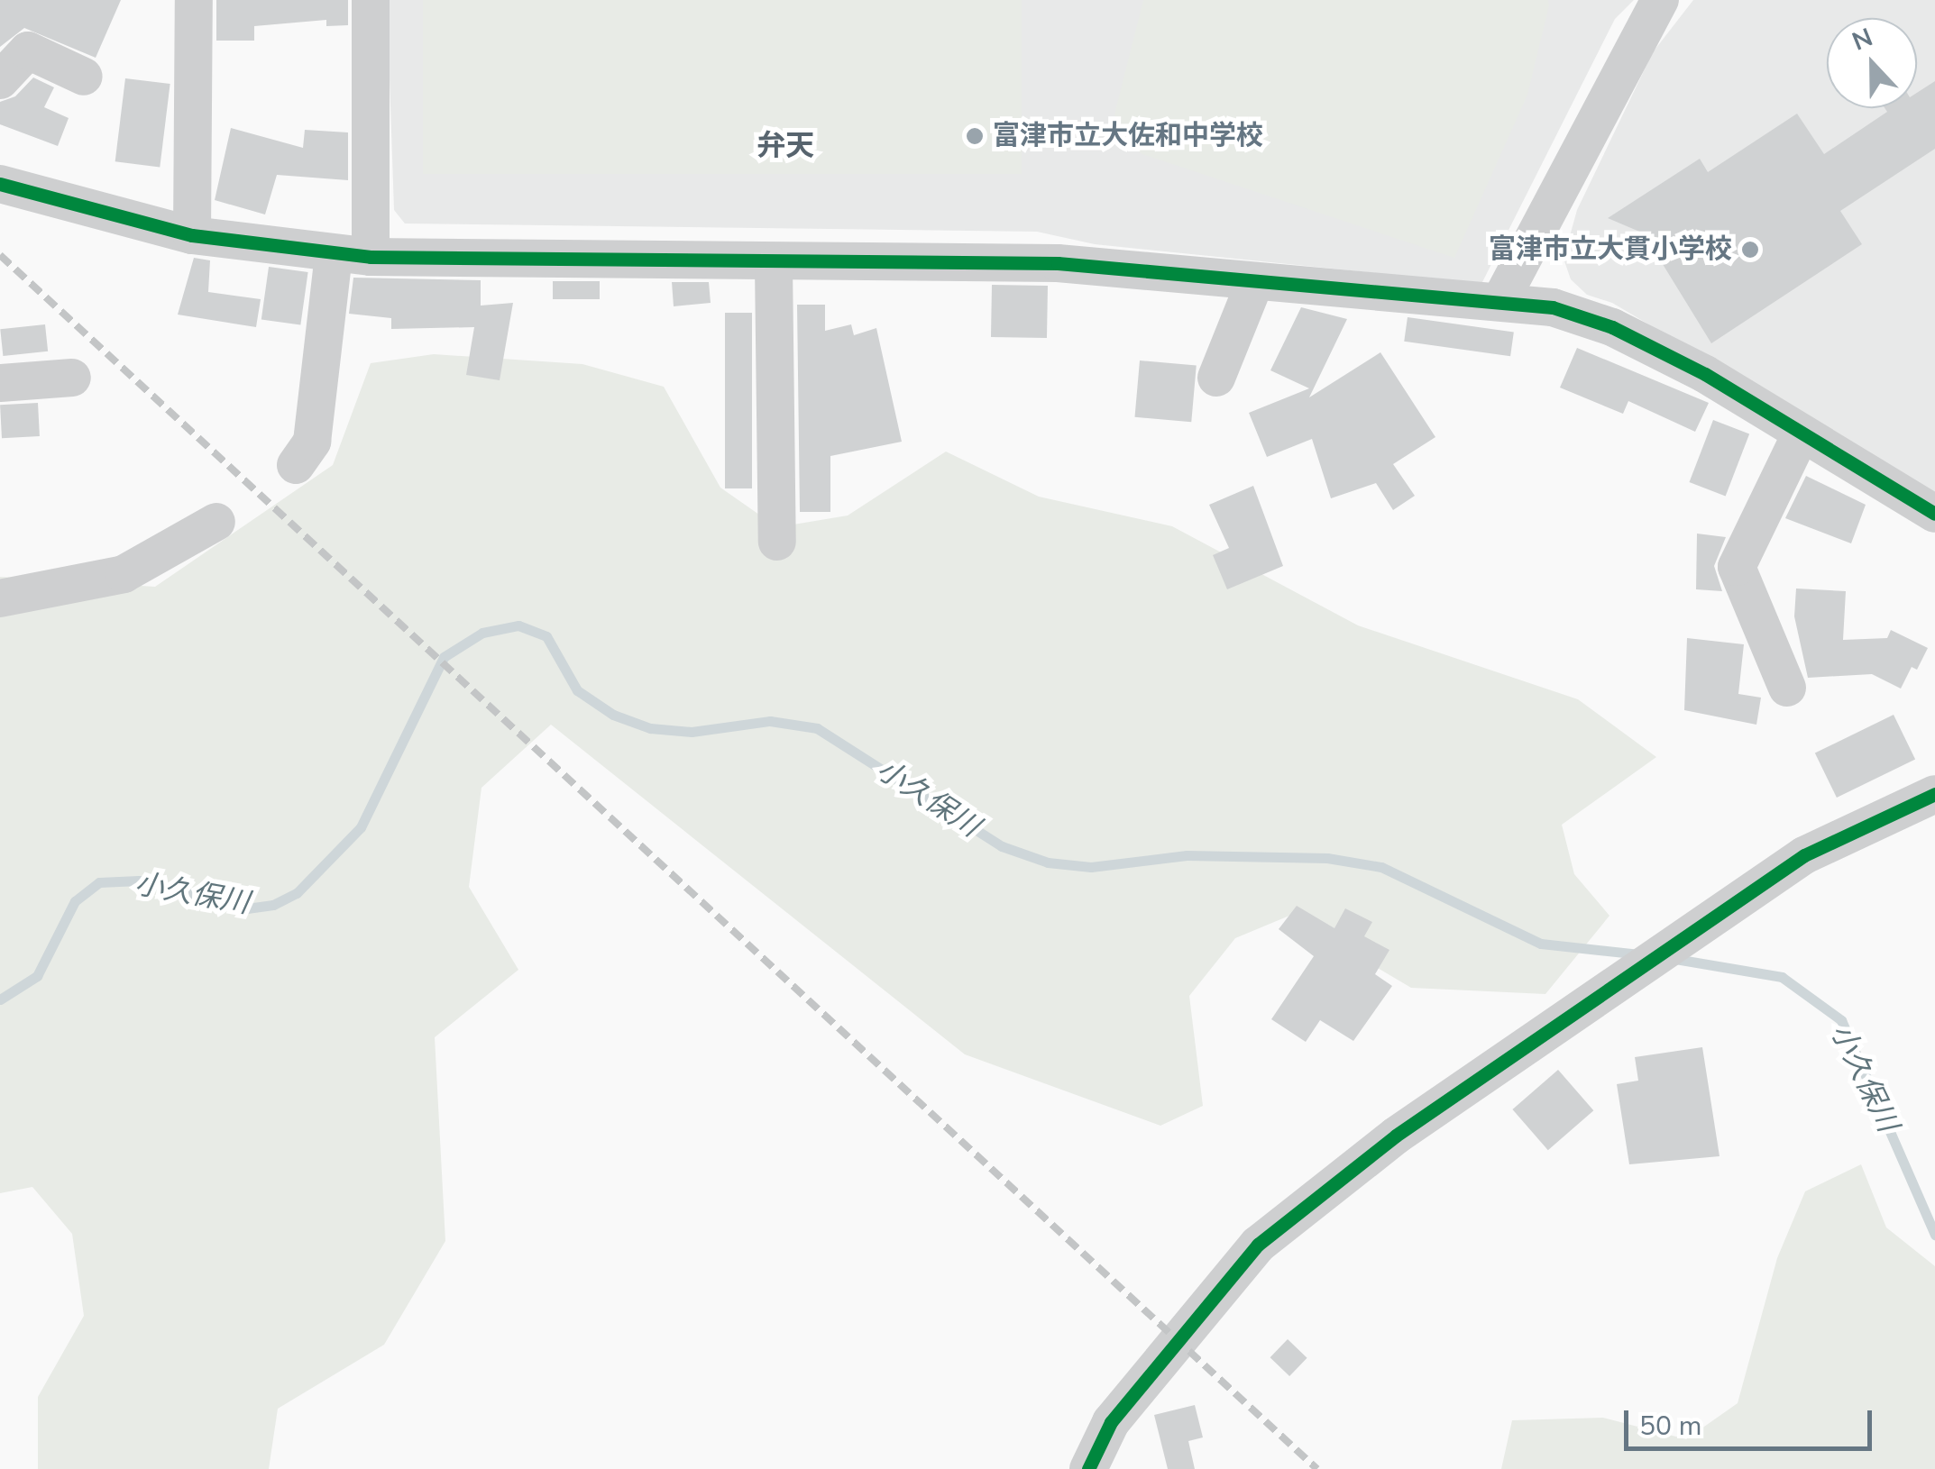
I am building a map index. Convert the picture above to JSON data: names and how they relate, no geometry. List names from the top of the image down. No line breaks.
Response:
{"districts":["弁天"],"water":["小久保川"],"places":["富津市立大佐和中学校","富津市立大貫小学校"],"scale_bar":"50 m","north":"top"}
